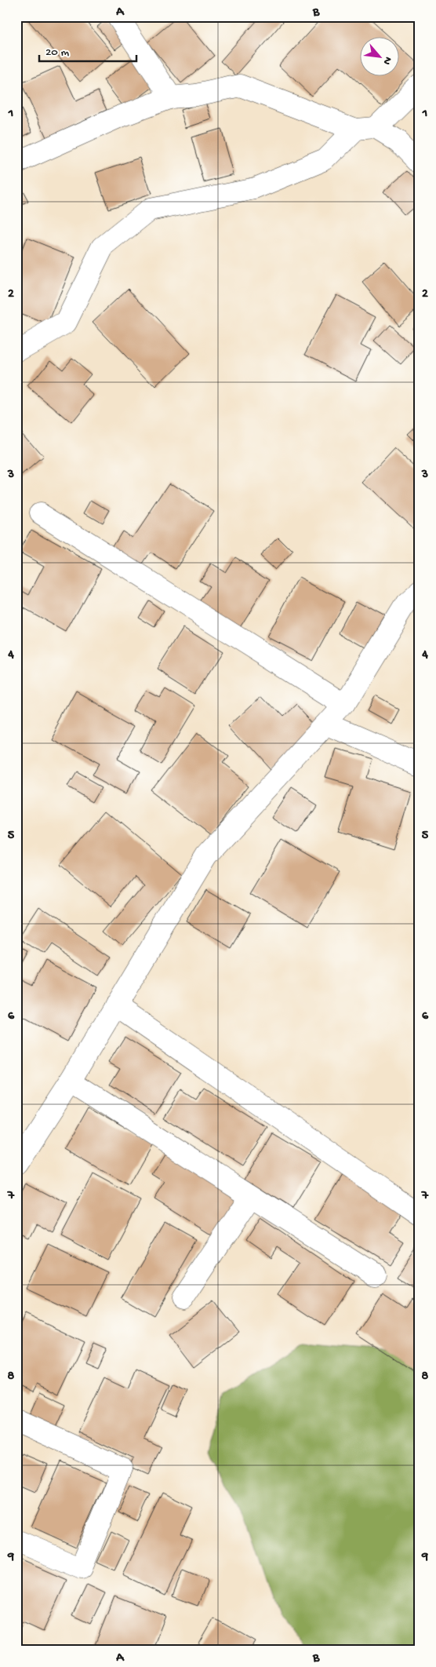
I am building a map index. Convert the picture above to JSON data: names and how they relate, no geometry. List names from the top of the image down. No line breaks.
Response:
{"scale_bar":"20 m","north":"bottom right","grid":{"columns":["A","B"],"rows":["1","2","3","4","5","6","7","8","9"]}}
